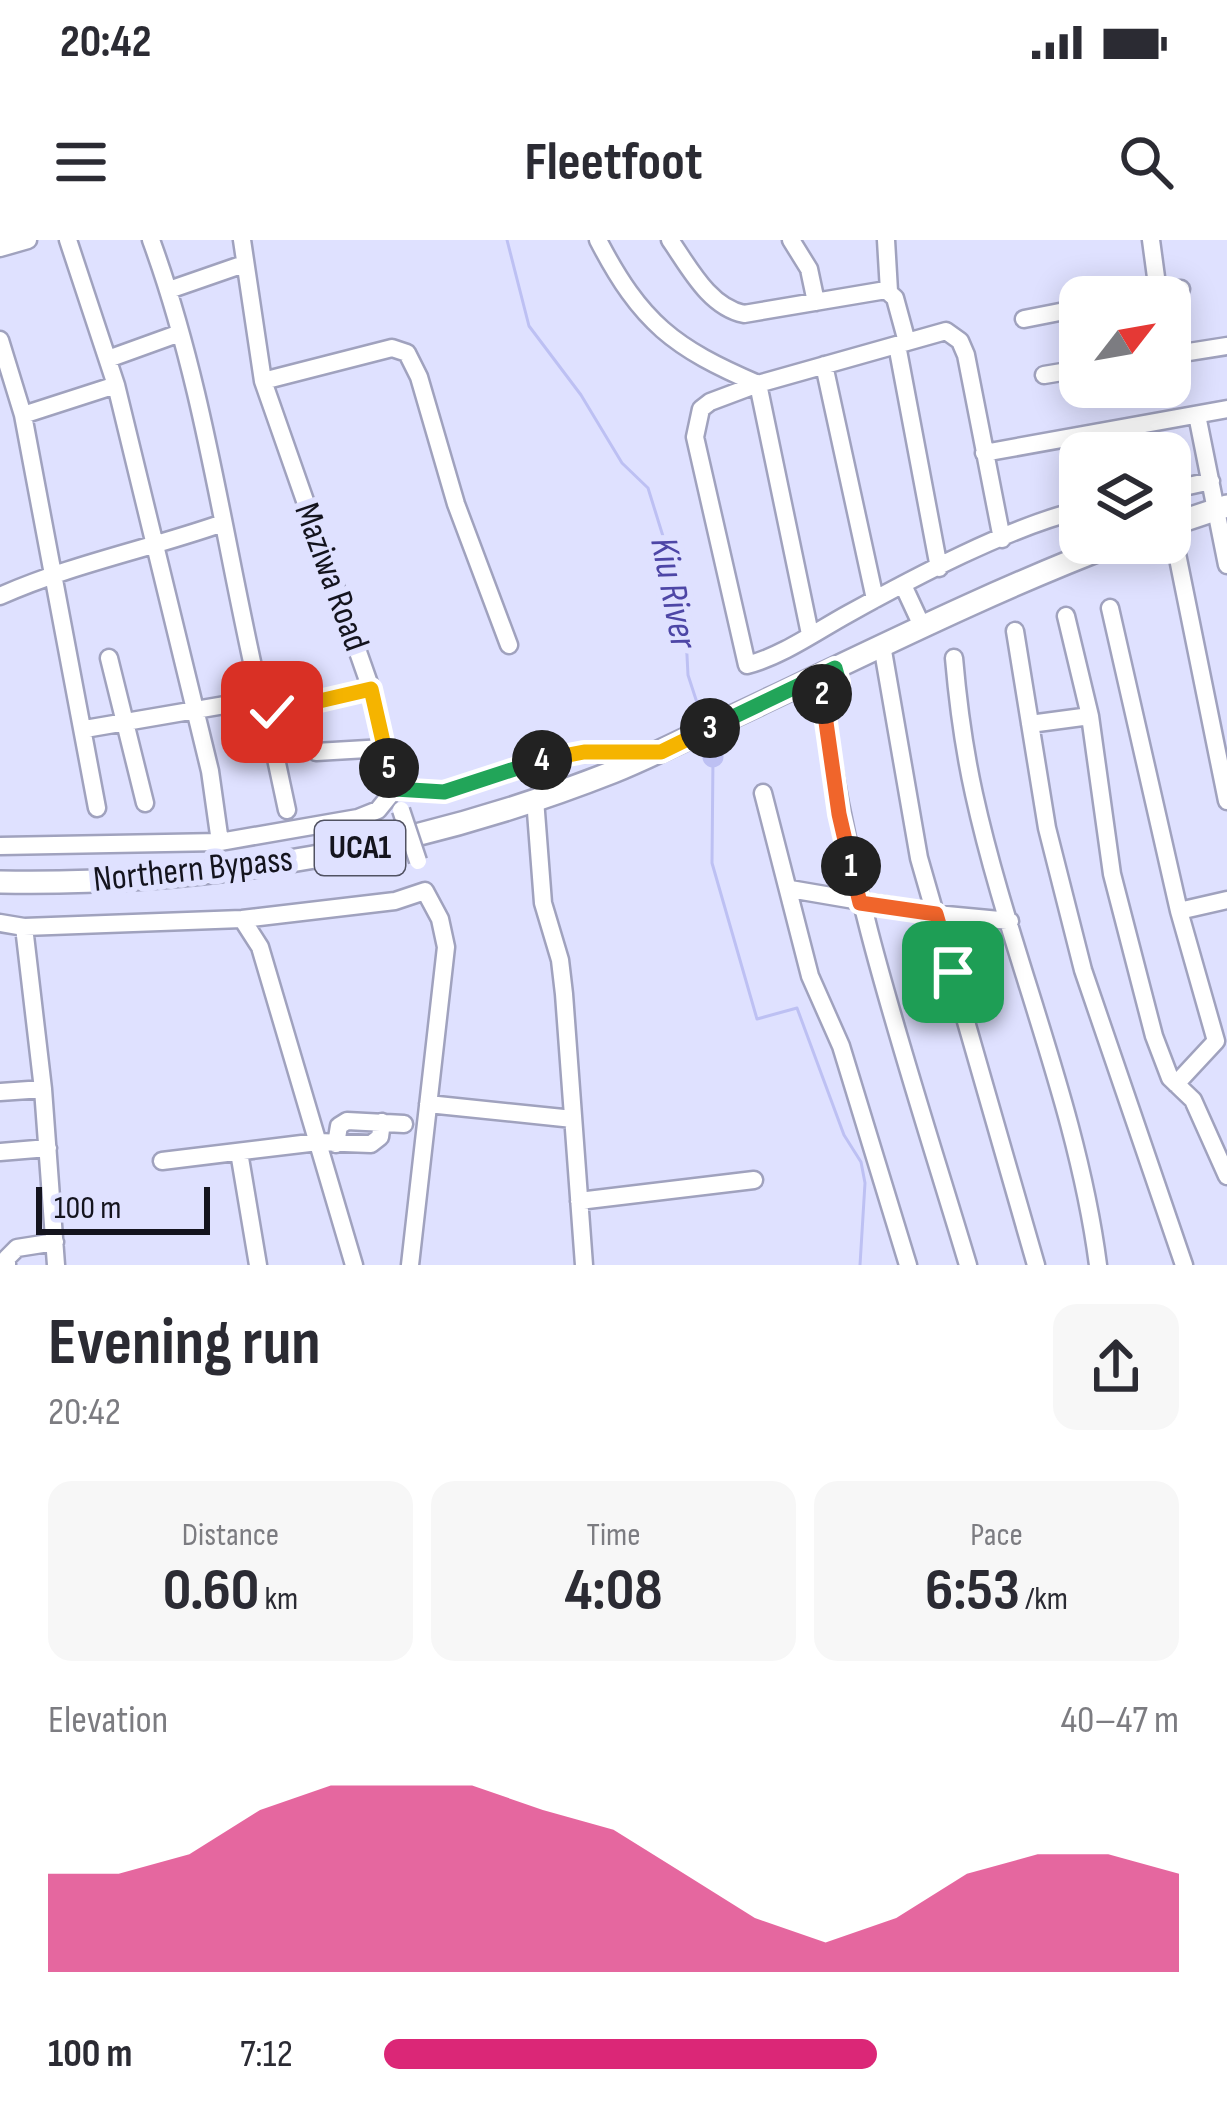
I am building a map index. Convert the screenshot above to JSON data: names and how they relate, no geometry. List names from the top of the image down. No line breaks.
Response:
{"streets":{"main road":["UCA1","Northern Bypass"],"street":["Maziwa Road"]},"water":["Kiu River"],"scale_bar":"100 m","north":"top right","page":{"status":"20:42","header":"Fleetfoot","pins":["2","3","4","5","1"],"scale":"100 m","heading":["Evening run","20:42"],"stats":[["Distance","0.60 km"],["Time","4:08"],["Pace","6:53 /km"]],"chart":["Elevation","40–47 m"],"list":[{"name":"100 m","note":"7:12"}]}}
